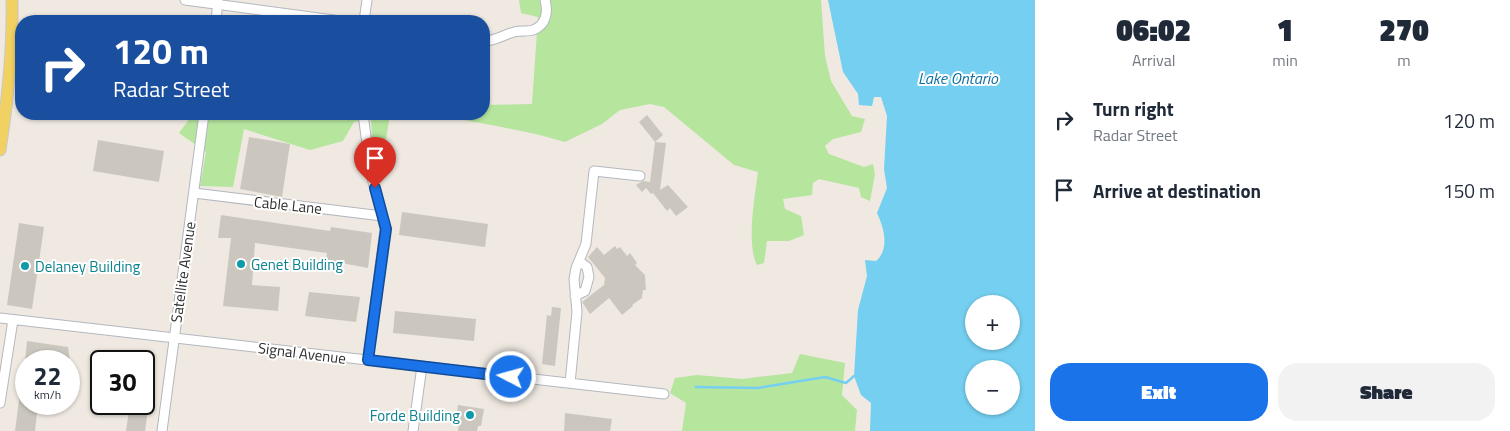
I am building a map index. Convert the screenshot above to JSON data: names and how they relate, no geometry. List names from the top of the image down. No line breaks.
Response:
{"streets":{"street":["Cable Lane","Satellite Avenue","Signal Avenue"]},"crossings":[["Cable Lane","Satellite Avenue"],["Satellite Avenue","Signal Avenue"]],"water":["Lake Ontario"],"places":["Genet Building","Delaney Building","Forde Building"],"page":{"eta":["06:02","Arrival","1","min","270","m"],"turn":["120 m","Radar Street"],"list":[{"name":"Turn right","note":"Radar Street","value":"120 m"},{"name":"Arrive at destination","value":"150 m"}],"map_buttons":["+","−"],"speed":"22 km/h","limit":"30","buttons":["Exit","Share"]}}
